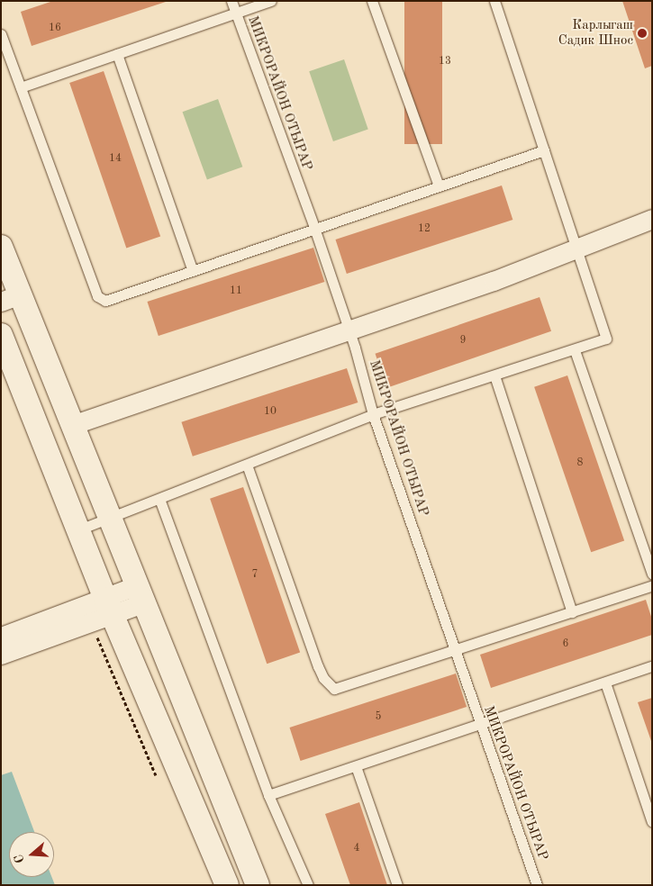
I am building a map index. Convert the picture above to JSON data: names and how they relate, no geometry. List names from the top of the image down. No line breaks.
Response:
{"streets":{"lane":["МИКРОРАЙОН ОТЫРАР"]},"places":["Карлыгаш Садик Шнос"],"house_numbers":["16","13","14","12","11","9","10","8","7","6","5","4"],"north":"left"}
